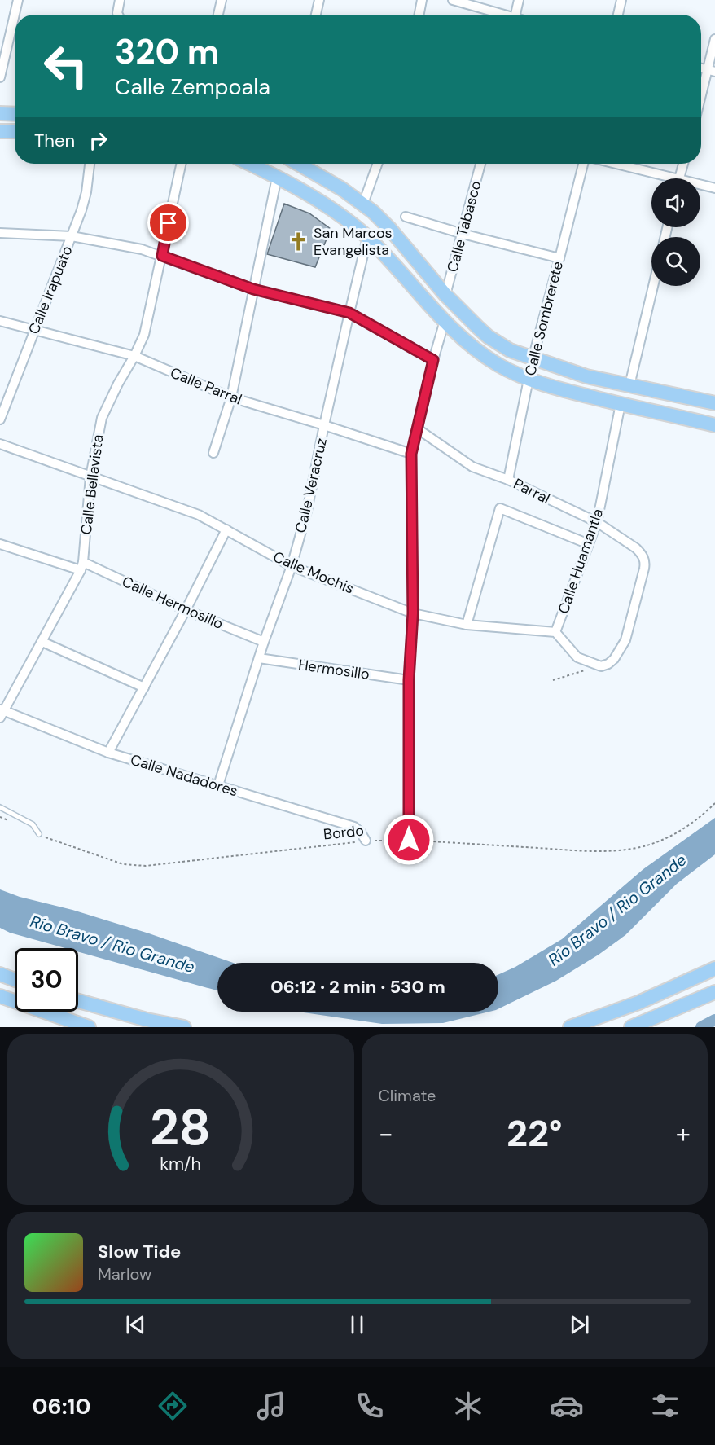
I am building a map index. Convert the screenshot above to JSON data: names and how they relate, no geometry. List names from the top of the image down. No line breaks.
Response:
{"streets":{"street":["Calle Tabasco","Calle Irapuato","Calle Sombrerete","Calle Parral","Calle Bellavista","Calle Veracruz","Parral","Calle Huamantla","Calle Mochis","Calle Hermosillo","Hermosillo","Calle Nadadores"],"path":["Bordo"]},"crossings":[["Calle Irapuato","Calle Parral"],["Calle Sombrerete","Parral"],["Calle Parral","Calle Bellavista"],["Calle Parral","Calle Veracruz"],["Calle Bellavista","Calle Mochis"],["Calle Bellavista","Calle Hermosillo"],["Calle Bellavista","Calle Nadadores"],["Calle Veracruz","Calle Mochis"],["Calle Veracruz","Calle Hermosillo"],["Calle Veracruz","Hermosillo"],["Calle Veracruz","Calle Nadadores"],["Parral","Calle Huamantla"],["Calle Huamantla","Calle Mochis"],["Calle Nadadores","Bordo"]],"water":["Río Bravo / Rio Grande"],"places":{"church":["San Marcos Evangelista"]},"page":{"turn":["320 m","Calle Zempoala"],"then":"Then","limit":"30","trip":"06:12 · 2 min · 530 m","tile":"Climate","heat":["−","22°","+"],"song":["Slow Tide","Marlow"],"tabs":"06:10","gauge":["28","km/h"]}}
